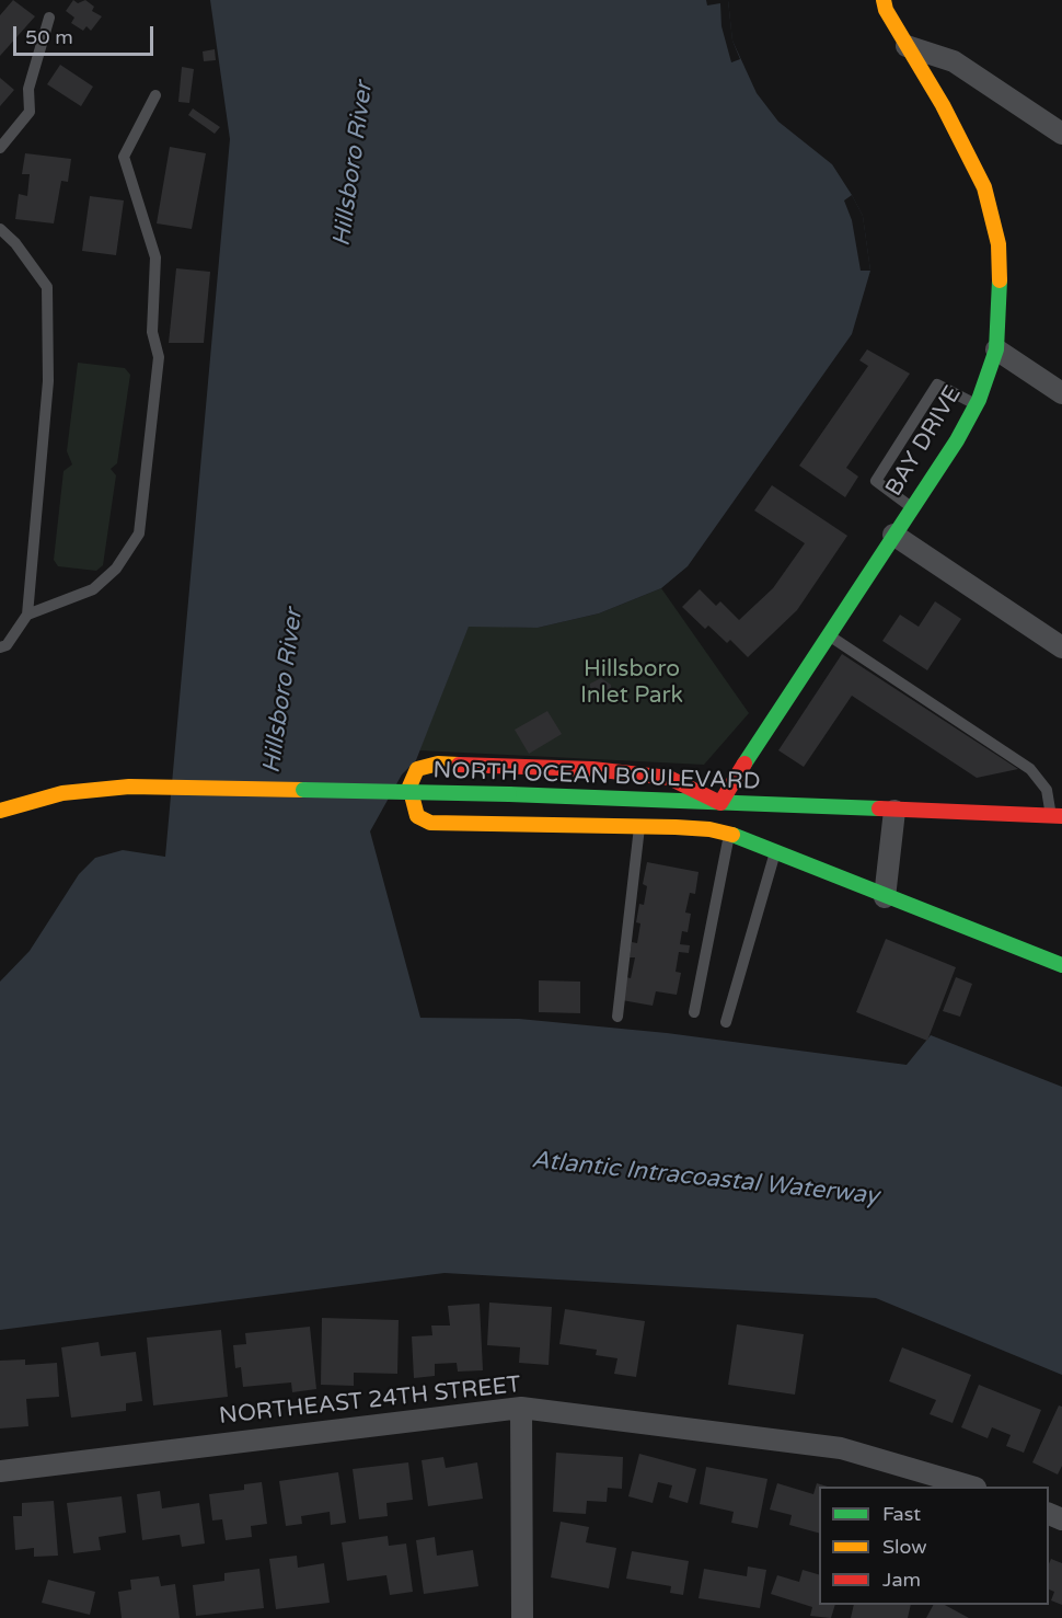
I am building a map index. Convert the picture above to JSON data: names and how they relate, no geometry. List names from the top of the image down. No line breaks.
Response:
{"streets":{"street":["BAY DRIVE","NORTH OCEAN BOULEVARD","NORTHEAST 24TH STREET"]},"crossings":[["BAY DRIVE","NORTH OCEAN BOULEVARD"]],"water":["Hillsboro River","Atlantic Intracoastal Waterway"],"parks":["Hillsboro Inlet Park"],"legend":["Fast","Slow","Jam"],"scale_bar":"50 m"}
